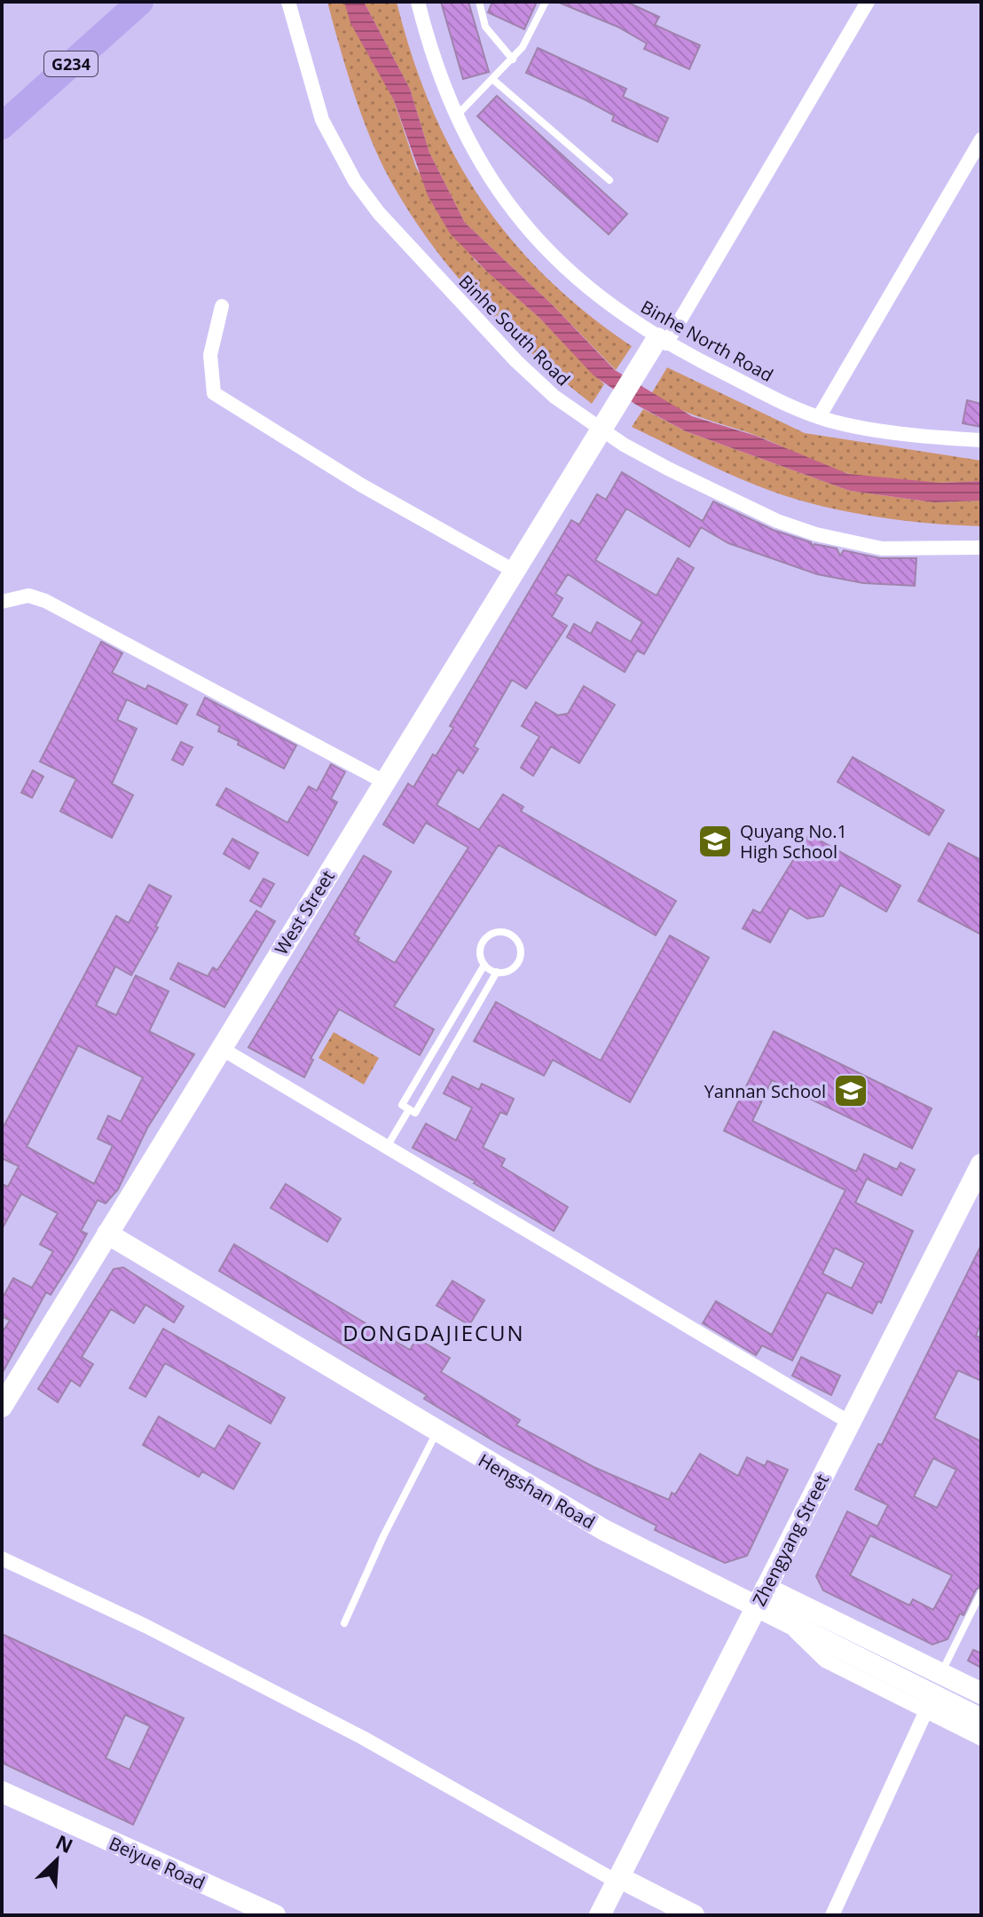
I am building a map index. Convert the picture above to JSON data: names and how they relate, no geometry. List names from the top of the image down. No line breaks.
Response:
{"streets":{"highway":["G234"],"street":["Binhe South Road","Binhe North Road","West Street","Hengshan Road","Zhengyang Street","Beiyue Road"]},"crossings":[["Binhe South Road","West Street"],["Binhe North Road","West Street"],["West Street","Hengshan Road"],["Hengshan Road","Zhengyang Street"]],"districts":["DONGDAJIECUN"],"places":{"school or university":["Quyang No.1 High School","Yannan School"]},"north":"top right"}
